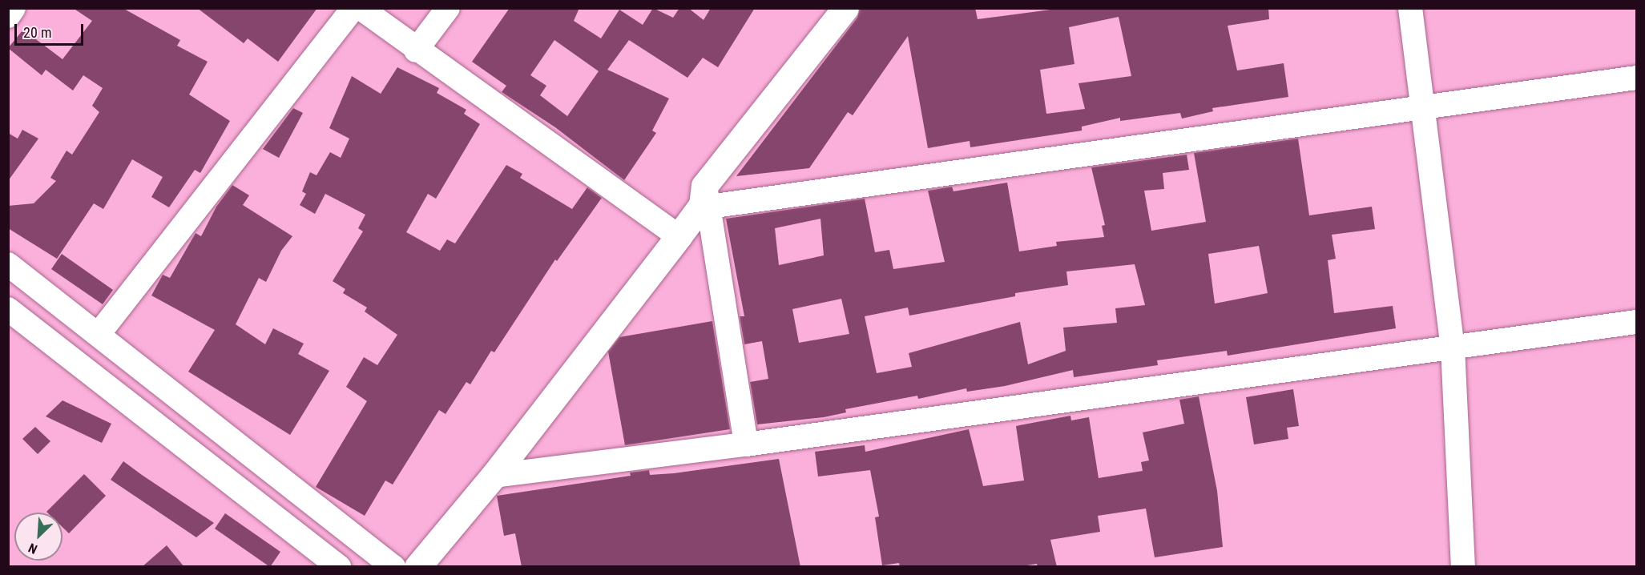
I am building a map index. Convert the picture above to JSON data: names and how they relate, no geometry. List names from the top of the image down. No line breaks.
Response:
{"scale_bar":"20 m","north":"bottom left"}
